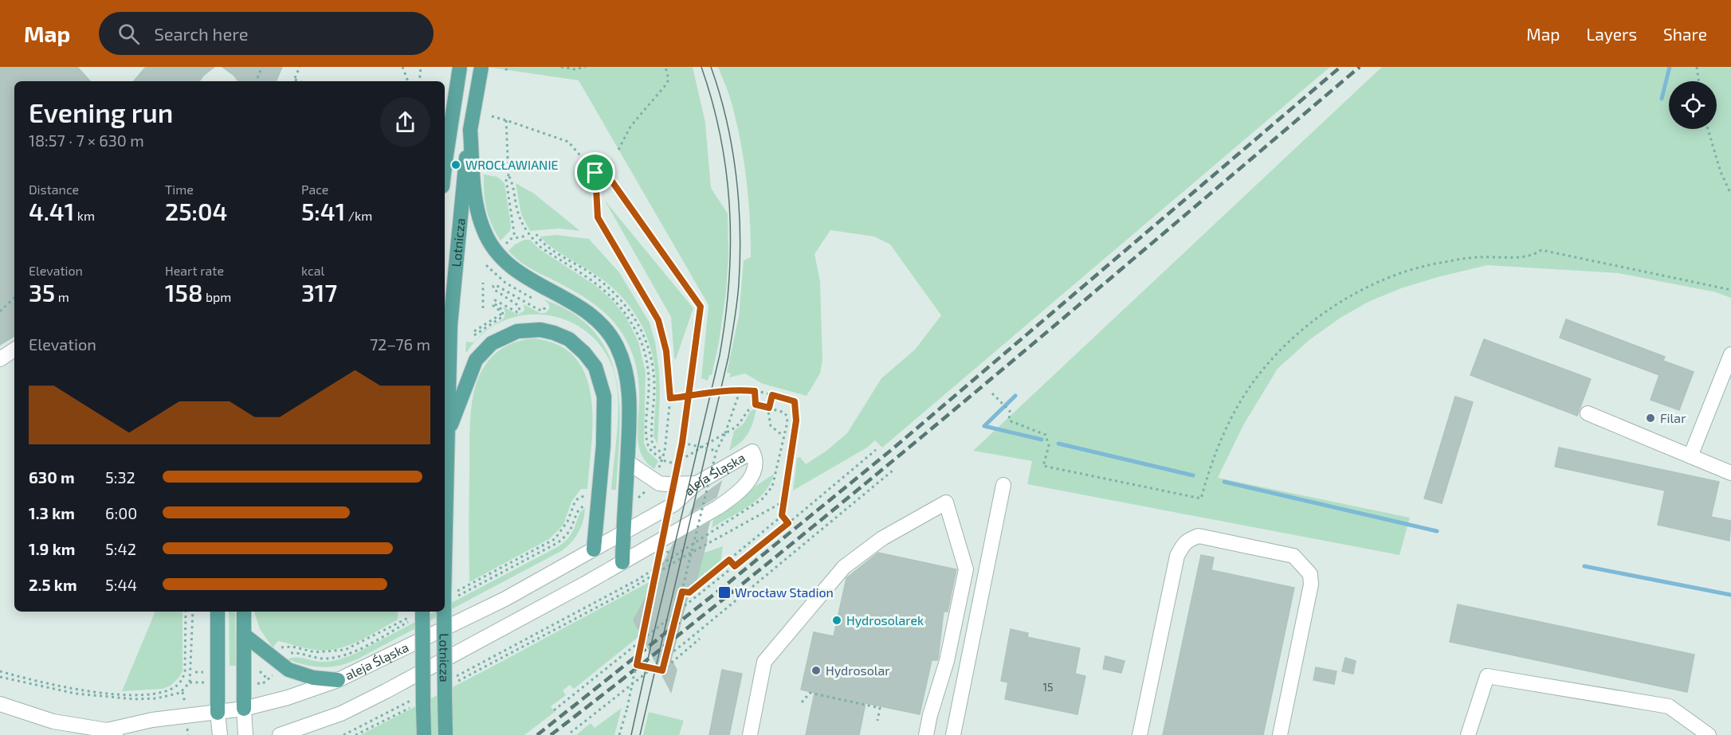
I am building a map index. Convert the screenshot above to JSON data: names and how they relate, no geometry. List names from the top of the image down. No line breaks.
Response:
{"streets":{"main road":["Lotnicza"],"street":["aleja Śląska"]},"places":{"other":["WROCŁAWIANIE","Filar","Hydrosolarek","Hydrosolar"],"transit":["Wrocław Stadion"]},"house_numbers":["15"],"page":{"header":"Map","search":"Search here","nav":["Map","Layers","Share"],"heading":["Evening run","18:57 · 7 × 630 m"],"stats":[["Distance","4.41 km"],["Time","25:04"],["Pace","5:41 /km"],["Elevation","35 m"],["Heart rate","158 bpm"],["kcal","317"]],"chart":["Elevation","72–76 m"],"list":[{"name":"630 m","note":"5:32"},{"name":"1.3 km","note":"6:00"},{"name":"1.9 km","note":"5:42"},{"name":"2.5 km","note":"5:44"}]}}
